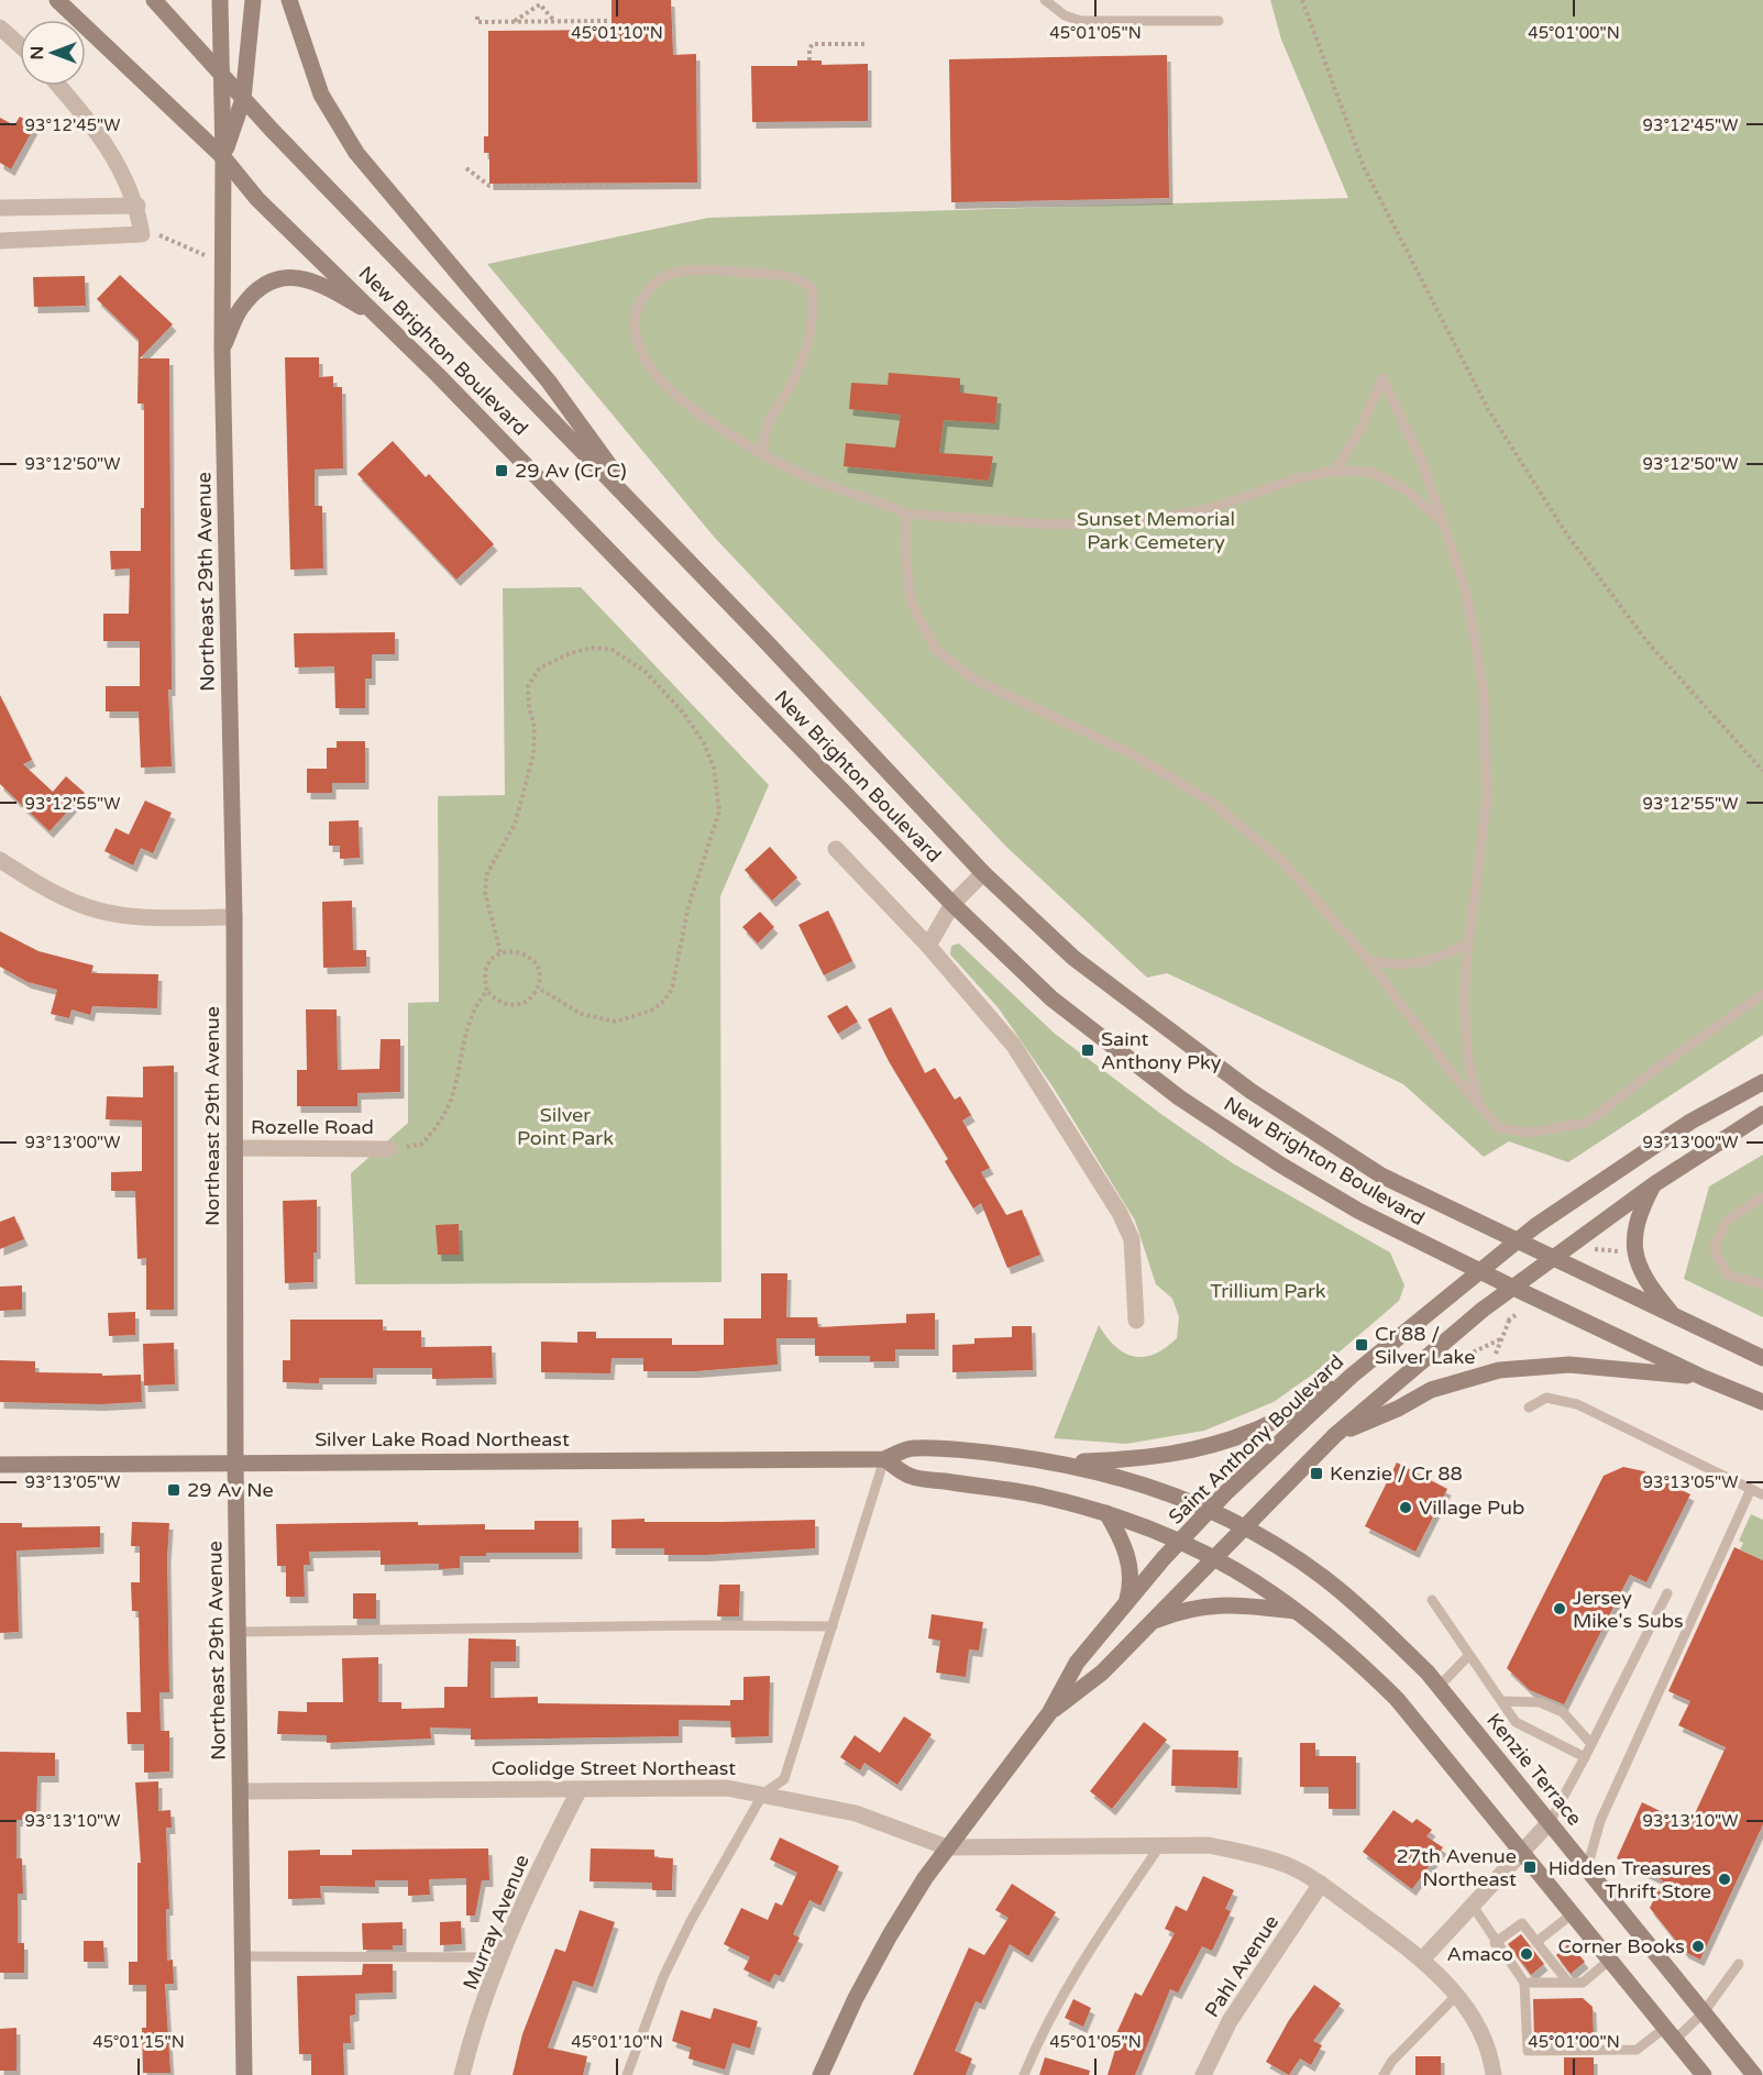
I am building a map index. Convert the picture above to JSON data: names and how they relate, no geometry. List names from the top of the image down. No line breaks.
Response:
{"streets":{"main road":["New Brighton Boulevard","Northeast 29th Avenue","Silver Lake Road Northeast","Saint Anthony Boulevard","Kenzie Terrace"],"street":["Rozelle Road","Coolidge Street Northeast","Murray Avenue","Pahl Avenue"]},"crossings":[["New Brighton Boulevard","Northeast 29th Avenue"],["New Brighton Boulevard","Saint Anthony Boulevard"],["Northeast 29th Avenue","Rozelle Road"],["Northeast 29th Avenue","Silver Lake Road Northeast"],["Northeast 29th Avenue","Coolidge Street Northeast"],["Silver Lake Road Northeast","Saint Anthony Boulevard"],["Silver Lake Road Northeast","Kenzie Terrace"],["Saint Anthony Boulevard","Coolidge Street Northeast"],["Saint Anthony Boulevard","Kenzie Terrace"],["Coolidge Street Northeast","Murray Avenue"],["Coolidge Street Northeast","Pahl Avenue"]],"parks":["Sunset Memorial Park Cemetery","Silver Point Park","Trillium Park"],"places":{"transit":["29 Av (Cr C)","Saint Anthony Pky","Cr 88 / Silver Lake","Kenzie / Cr 88","29 Av Ne","27th Avenue Northeast"],"other":["Village Pub","Jersey Mike's Subs","Hidden Treasures Thrift Store","Corner Books","Amaco"]},"north":"left","coordinates":["45°01'10\"N","45°01'05\"N","45°01'00\"N","93°12'45\"W","93°12'50\"W","93°12'55\"W","93°13'00\"W","93°13'05\"W","93°13'10\"W","45°01'15\"N"]}
